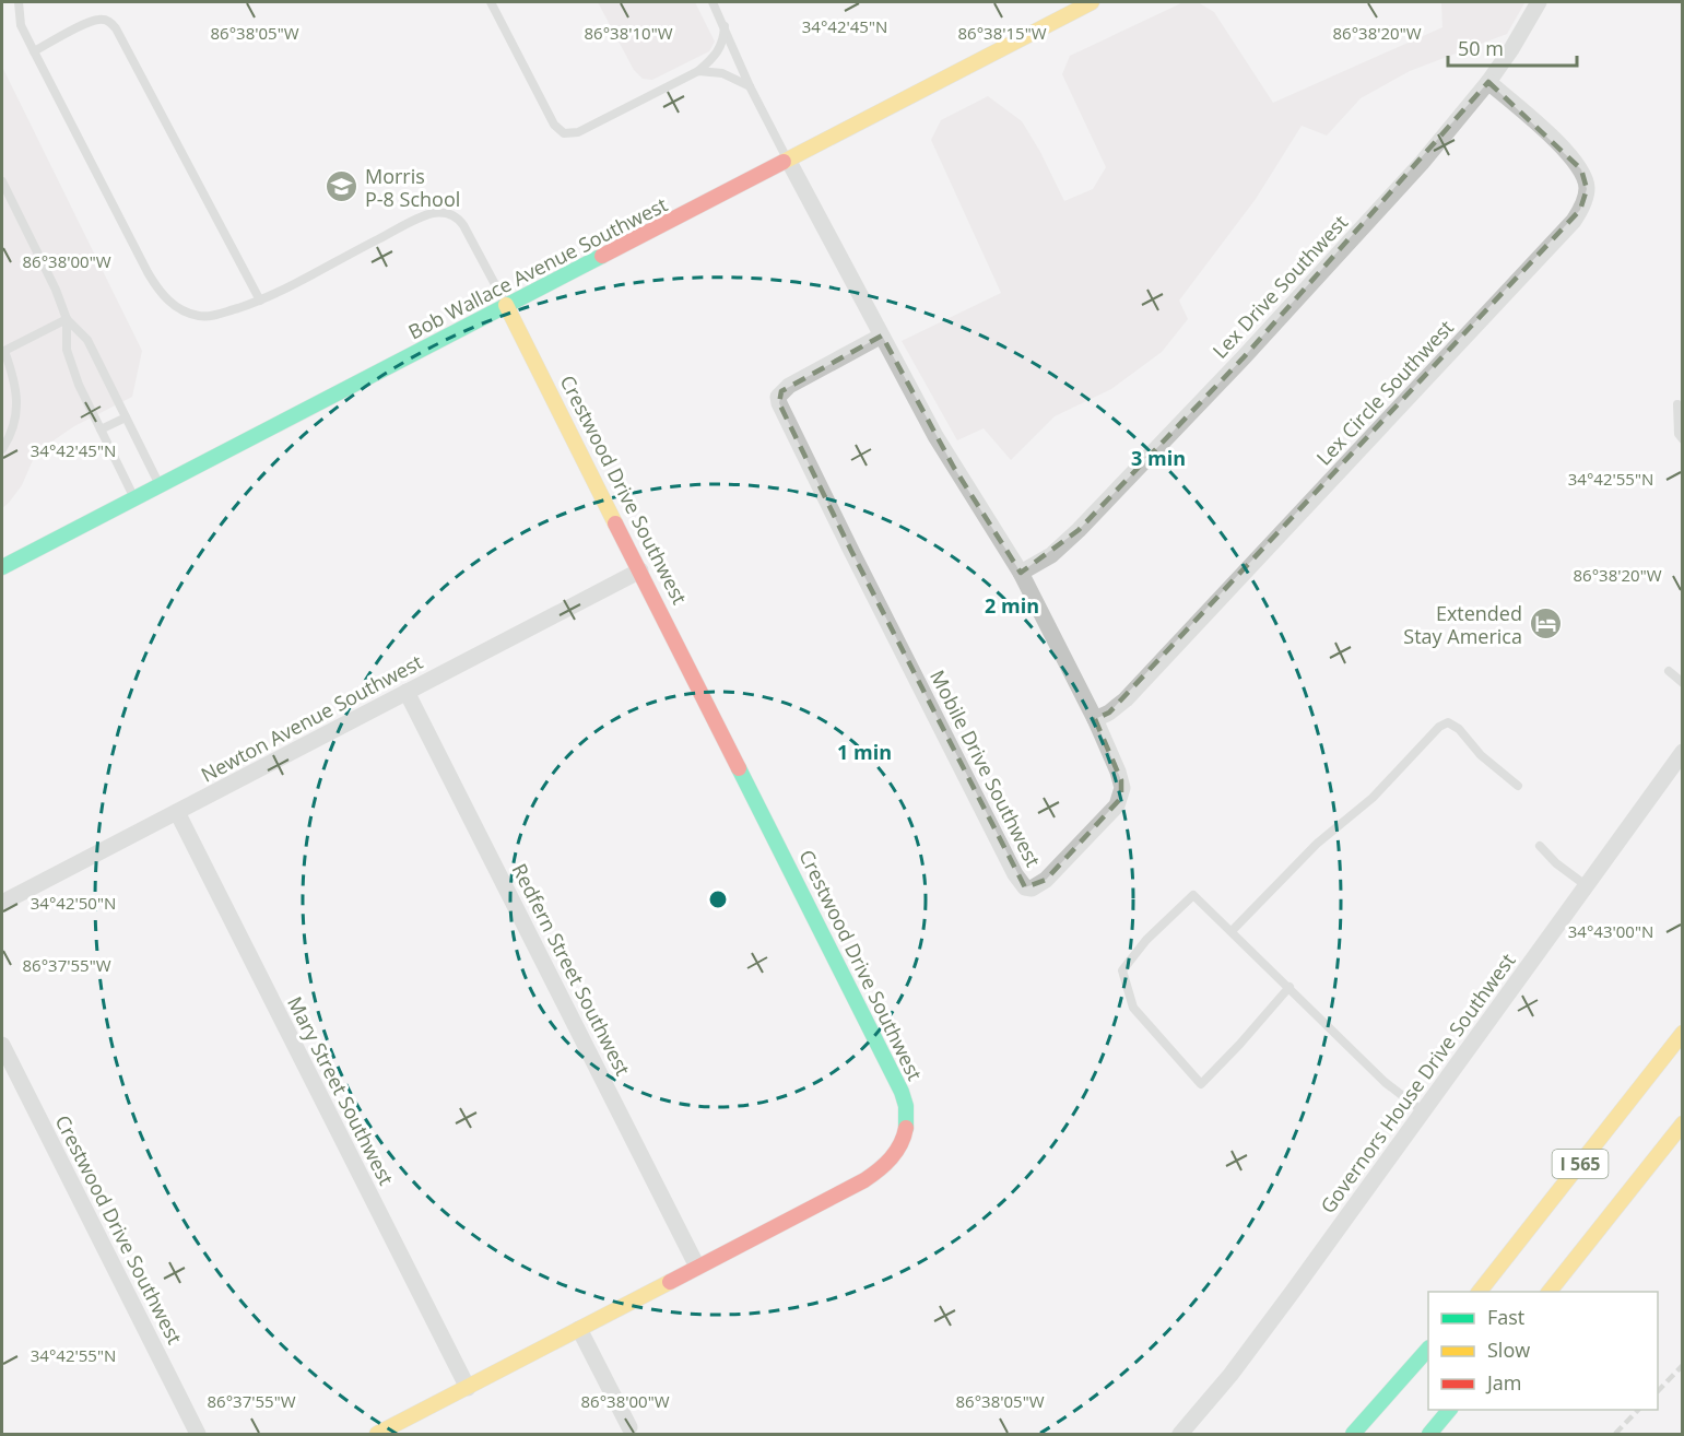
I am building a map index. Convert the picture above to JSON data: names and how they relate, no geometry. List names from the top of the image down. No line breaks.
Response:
{"streets":{"main road":["Bob Wallace Avenue Southwest","Crestwood Drive Southwest","I 565"],"street":["Lex Drive Southwest","Lex Circle Southwest","Newton Avenue Southwest","Mobile Drive Southwest","Redfern Street Southwest","Governors House Drive Southwest","Mary Street Southwest"]},"crossings":[["Bob Wallace Avenue Southwest","Crestwood Drive Southwest"],["Bob Wallace Avenue Southwest","Mobile Drive Southwest"],["Lex Drive Southwest","Lex Circle Southwest"],["Lex Drive Southwest","Mobile Drive Southwest"],["Lex Circle Southwest","Mobile Drive Southwest"],["Crestwood Drive Southwest","Newton Avenue Southwest"],["Crestwood Drive Southwest","Redfern Street Southwest"],["Crestwood Drive Southwest","Mary Street Southwest"],["Newton Avenue Southwest","Redfern Street Southwest"],["Newton Avenue Southwest","Mary Street Southwest"]],"places":{"school or university":["Morris P-8 School"],"hotel":["Extended Stay America"]},"legend":["Fast","Slow","Jam"],"scale_bar":"50 m","coordinates":["34°42'45\"N","86°38'05\"W","86°38'15\"W","86°38'20\"W","86°38'10\"W","86°38'00\"W","34°42'55\"N","34°42'50\"N","34°43'00\"N","86°37'55\"W"],"rings":["3 min","2 min","1 min"]}
